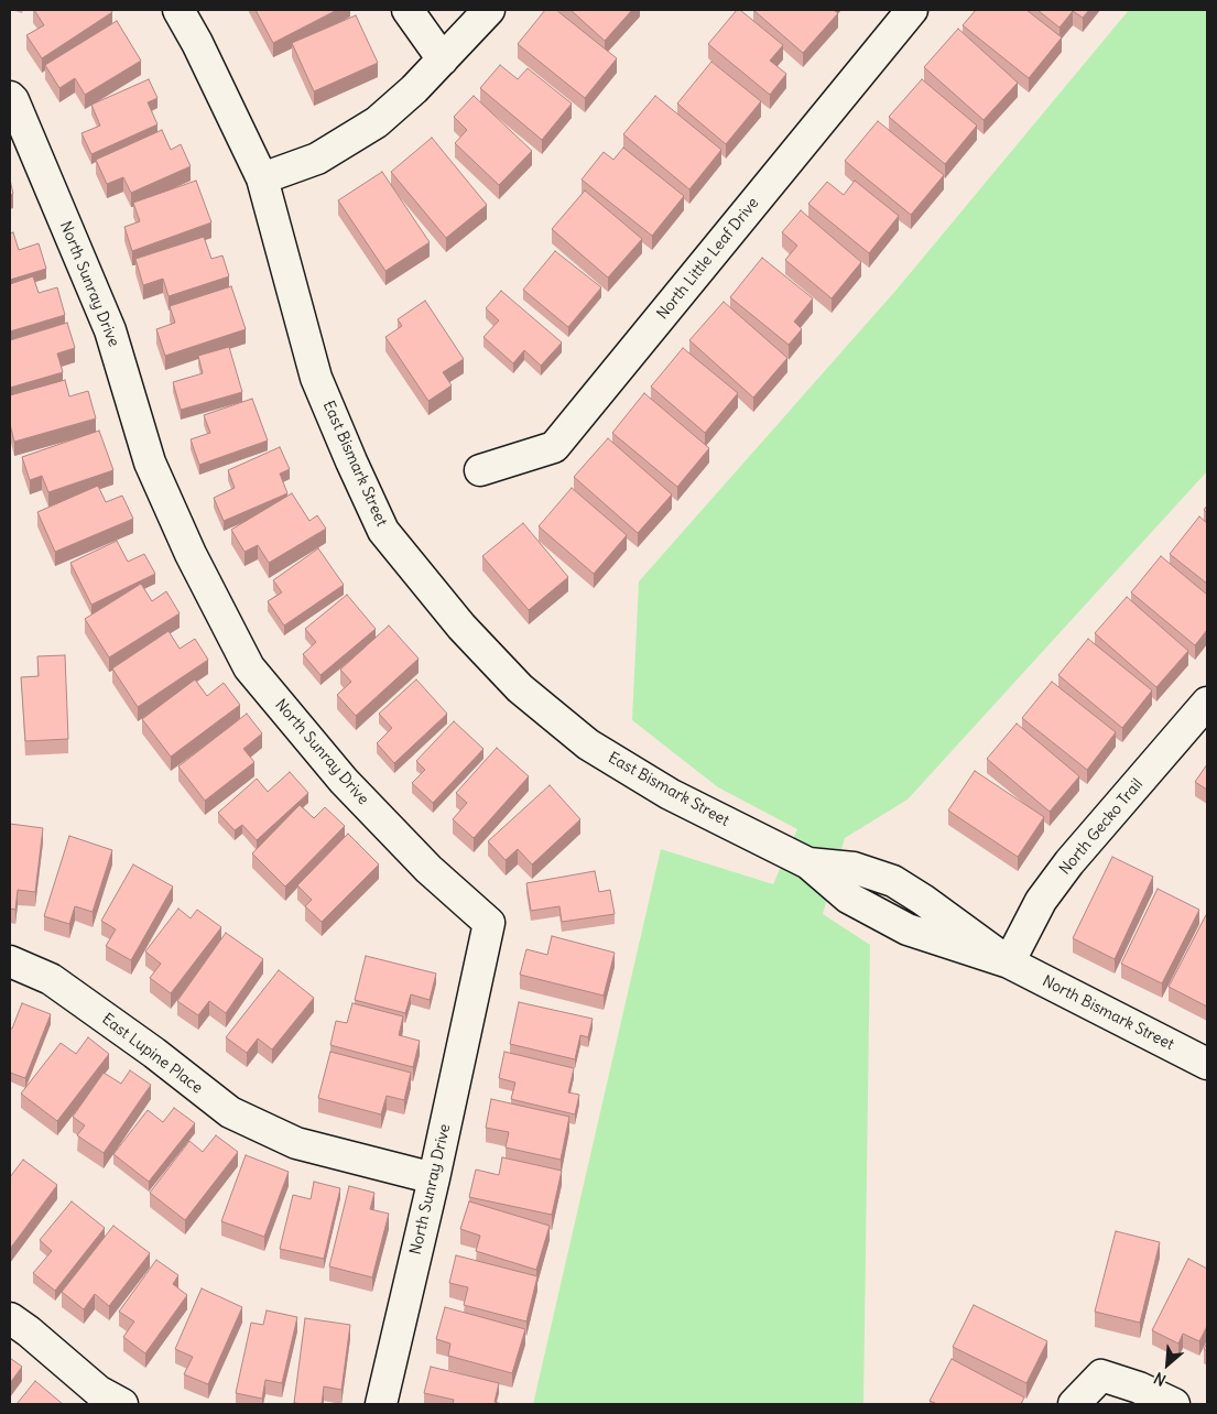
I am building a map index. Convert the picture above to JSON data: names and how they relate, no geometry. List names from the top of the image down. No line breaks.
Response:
{"streets":{"street":["North Little Leaf Drive","North Sunray Drive","East Bismark Street","North Gecko Trail","North Bismark Street","East Lupine Place"]},"crossings":[["North Sunray Drive","East Lupine Place"],["East Bismark Street","North Gecko Trail"],["East Bismark Street","North Bismark Street"],["North Gecko Trail","North Bismark Street"]],"north":"bottom left"}
